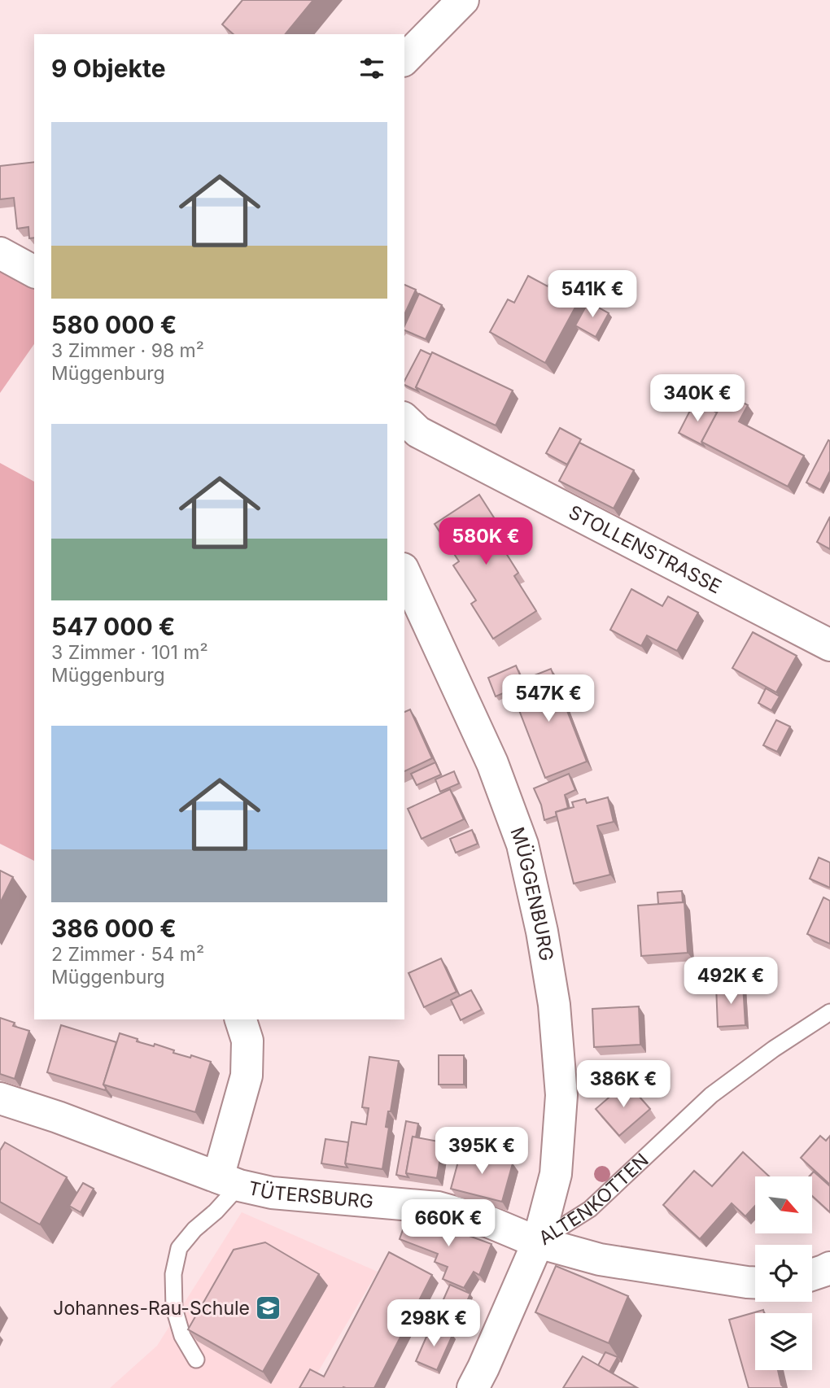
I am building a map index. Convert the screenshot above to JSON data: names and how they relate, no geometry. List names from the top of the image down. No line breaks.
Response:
{"streets":{"street":["STOLLENSTRASSE","MÜGGENBURG","TÜTERSBURG","ALTENKOTTEN"]},"crossings":[["MÜGGENBURG","TÜTERSBURG"],["MÜGGENBURG","ALTENKOTTEN"],["TÜTERSBURG","ALTENKOTTEN"]],"places":{"school or university":["Johannes-Rau-Schule"]},"north":"bottom right","page":{"heading":"9 Objekte","list":[{"name":"580 000 €","note":"3 Zimmer · 98 m² · Müggenburg"},{"name":"547 000 €","note":"3 Zimmer · 101 m² · Müggenburg"},{"name":"386 000 €","note":"2 Zimmer · 54 m² · Müggenburg"}],"price":["541K €","340K €","580K €","547K €","492K €","386K €","395K €","660K €","298K €"]}}
